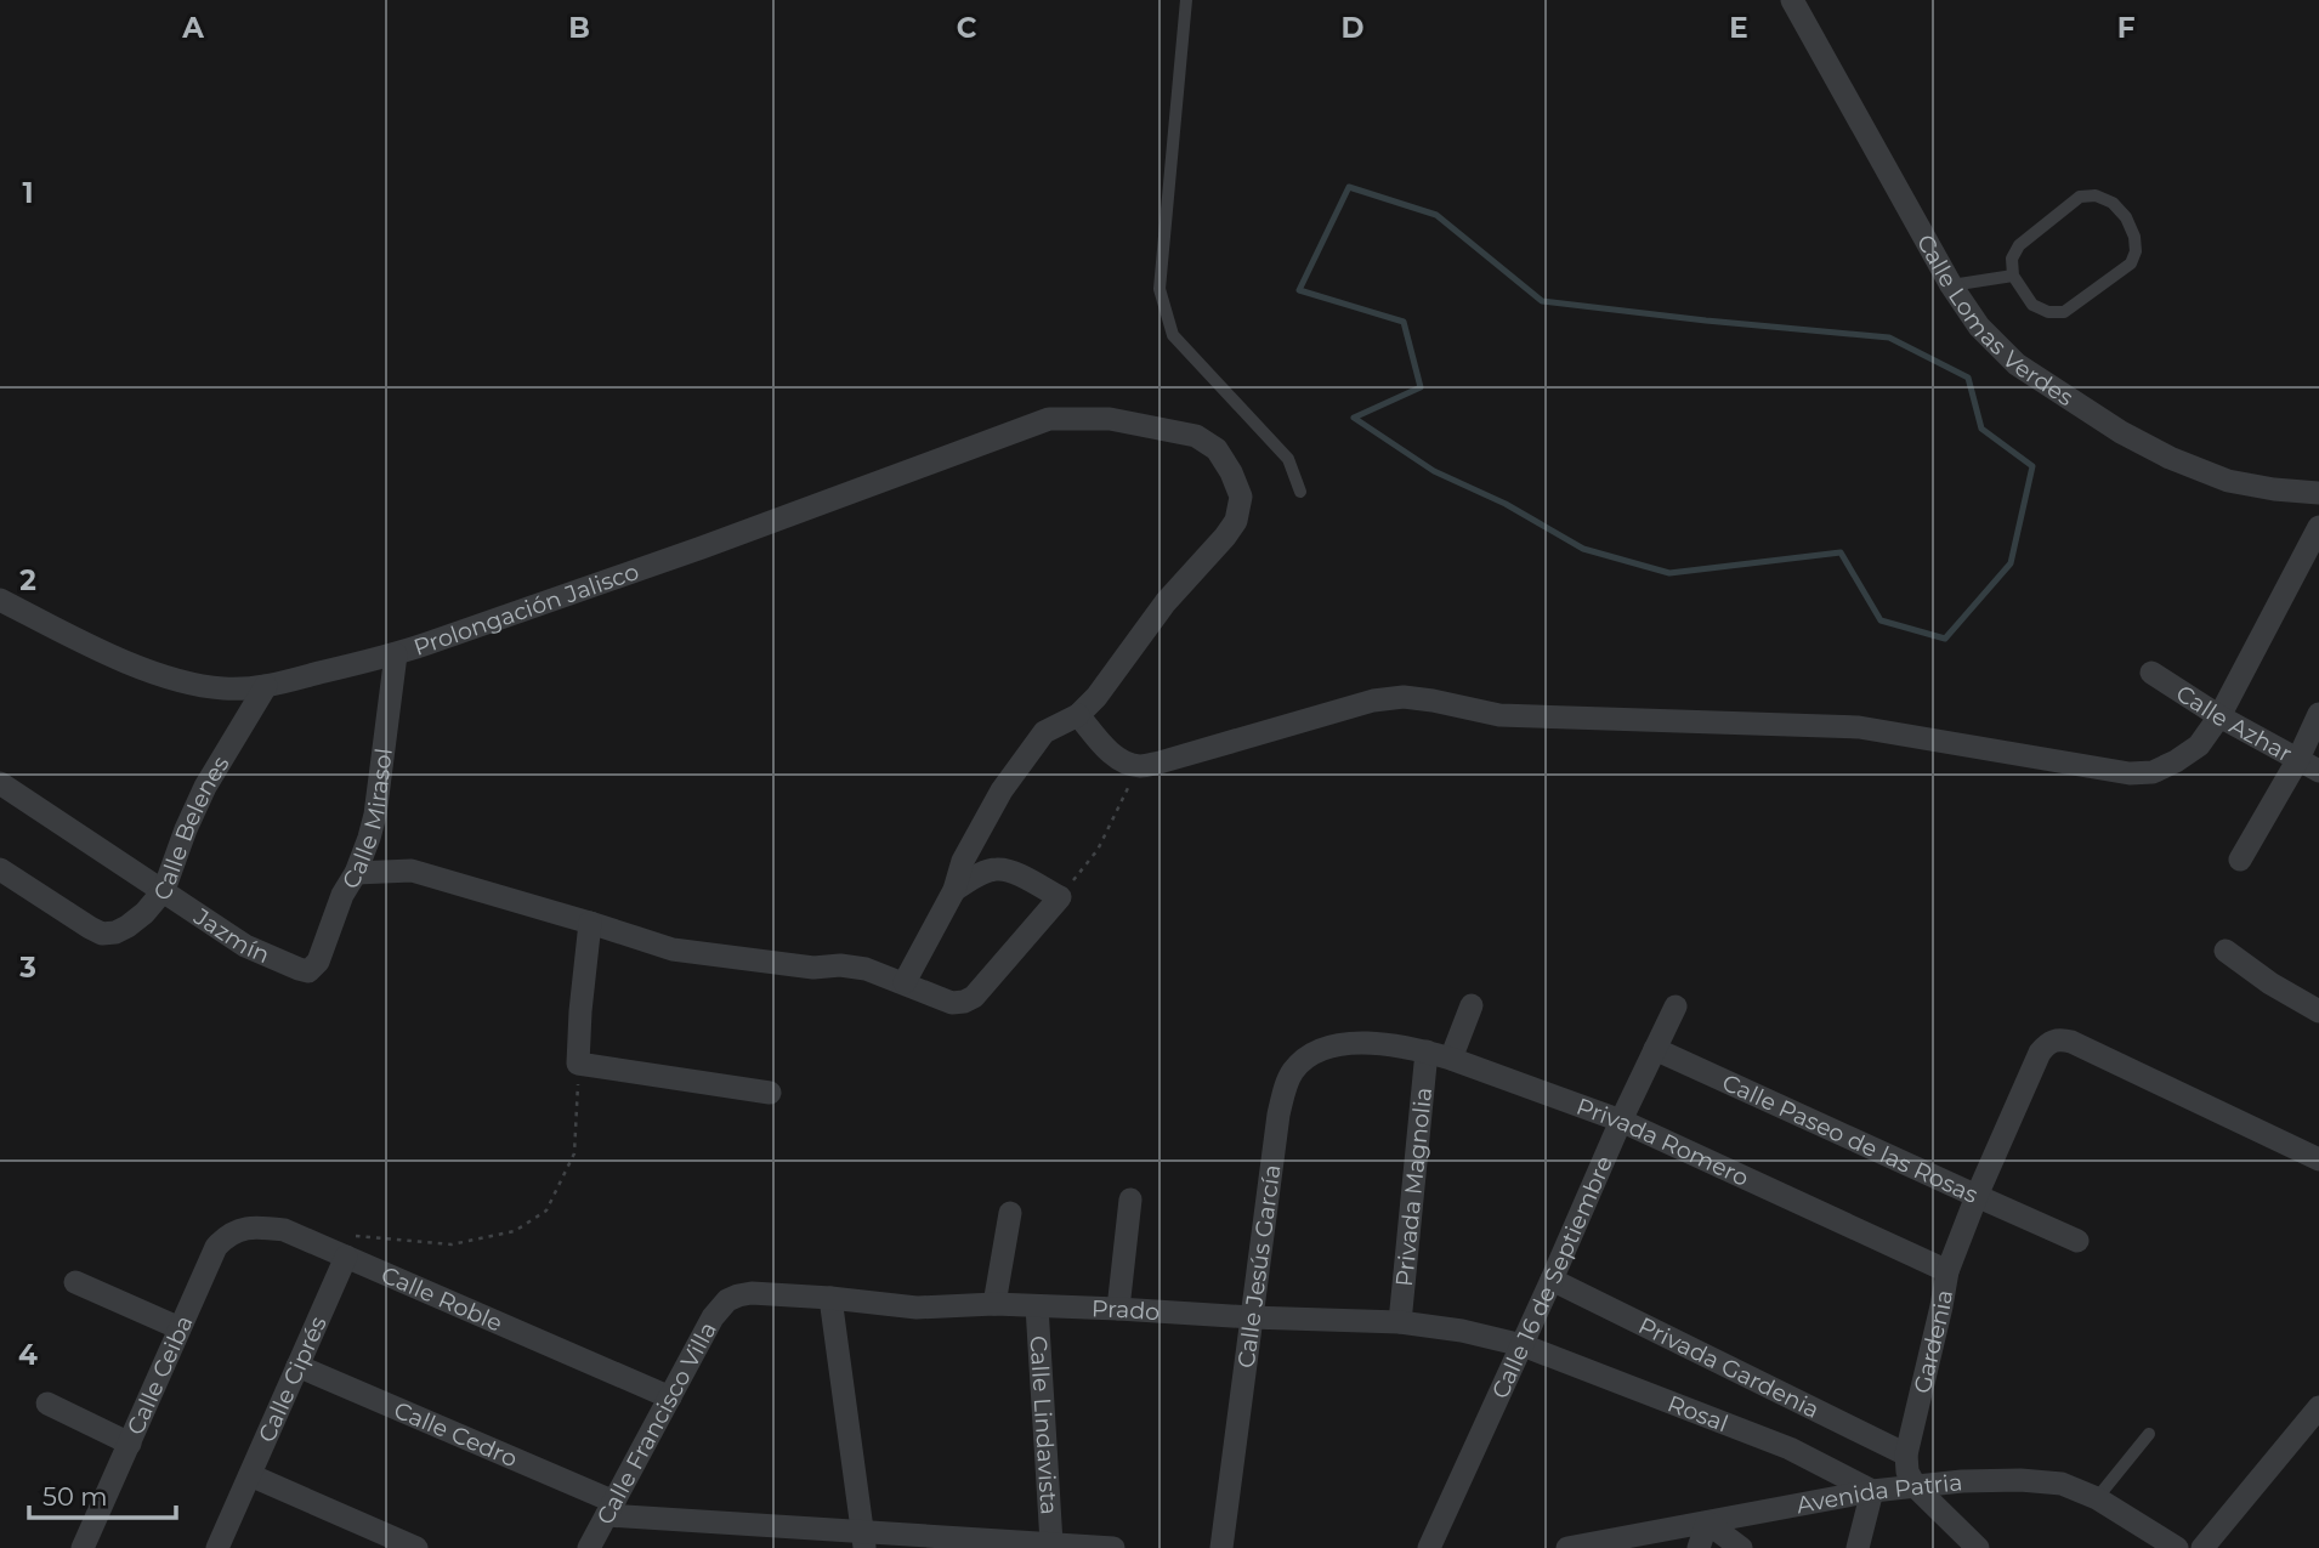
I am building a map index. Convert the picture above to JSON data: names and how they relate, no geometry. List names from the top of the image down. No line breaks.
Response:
{"streets":{"street":["Calle Lomas Verdes","Prolongación Jalisco","Calle Azhar","Calle Belenes","Calle Mirasol","Jazmín","Calle Paseo de las Rosas","Privada Romero","Privada Magnolia","Calle Jesús García","Calle 16 de Septiembre","Calle Roble","Prado","Gardenia","Privada Gardenia","Calle Ceiba","Calle Ciprés","Rosal","Calle Francisco Villa","Calle Lindavista","Calle Cedro","Avenida Patria"]},"crossings":[["Prolongación Jalisco","Calle Belenes"],["Prolongación Jalisco","Calle Mirasol"],["Calle Belenes","Jazmín"],["Calle Mirasol","Jazmín"],["Calle Paseo de las Rosas","Calle 16 de Septiembre"],["Calle Paseo de las Rosas","Gardenia"],["Privada Romero","Privada Magnolia"],["Privada Romero","Calle Jesús García"],["Privada Romero","Calle 16 de Septiembre"],["Privada Romero","Gardenia"],["Privada Magnolia","Prado"],["Calle Jesús García","Prado"],["Calle 16 de Septiembre","Prado"],["Calle 16 de Septiembre","Privada Gardenia"],["Calle 16 de Septiembre","Rosal"],["Calle Roble","Calle Ceiba"],["Calle Roble","Calle Ciprés"],["Calle Roble","Calle Francisco Villa"],["Prado","Rosal"],["Prado","Calle Francisco Villa"],["Prado","Calle Lindavista"],["Gardenia","Privada Gardenia"],["Gardenia","Avenida Patria"],["Calle Ciprés","Calle Cedro"],["Rosal","Avenida Patria"],["Calle Francisco Villa","Calle Cedro"],["Calle Lindavista","Calle Cedro"]],"scale_bar":"50 m","grid":{"columns":["A","B","C","D","E","F"],"rows":["1","2","3","4"]}}
